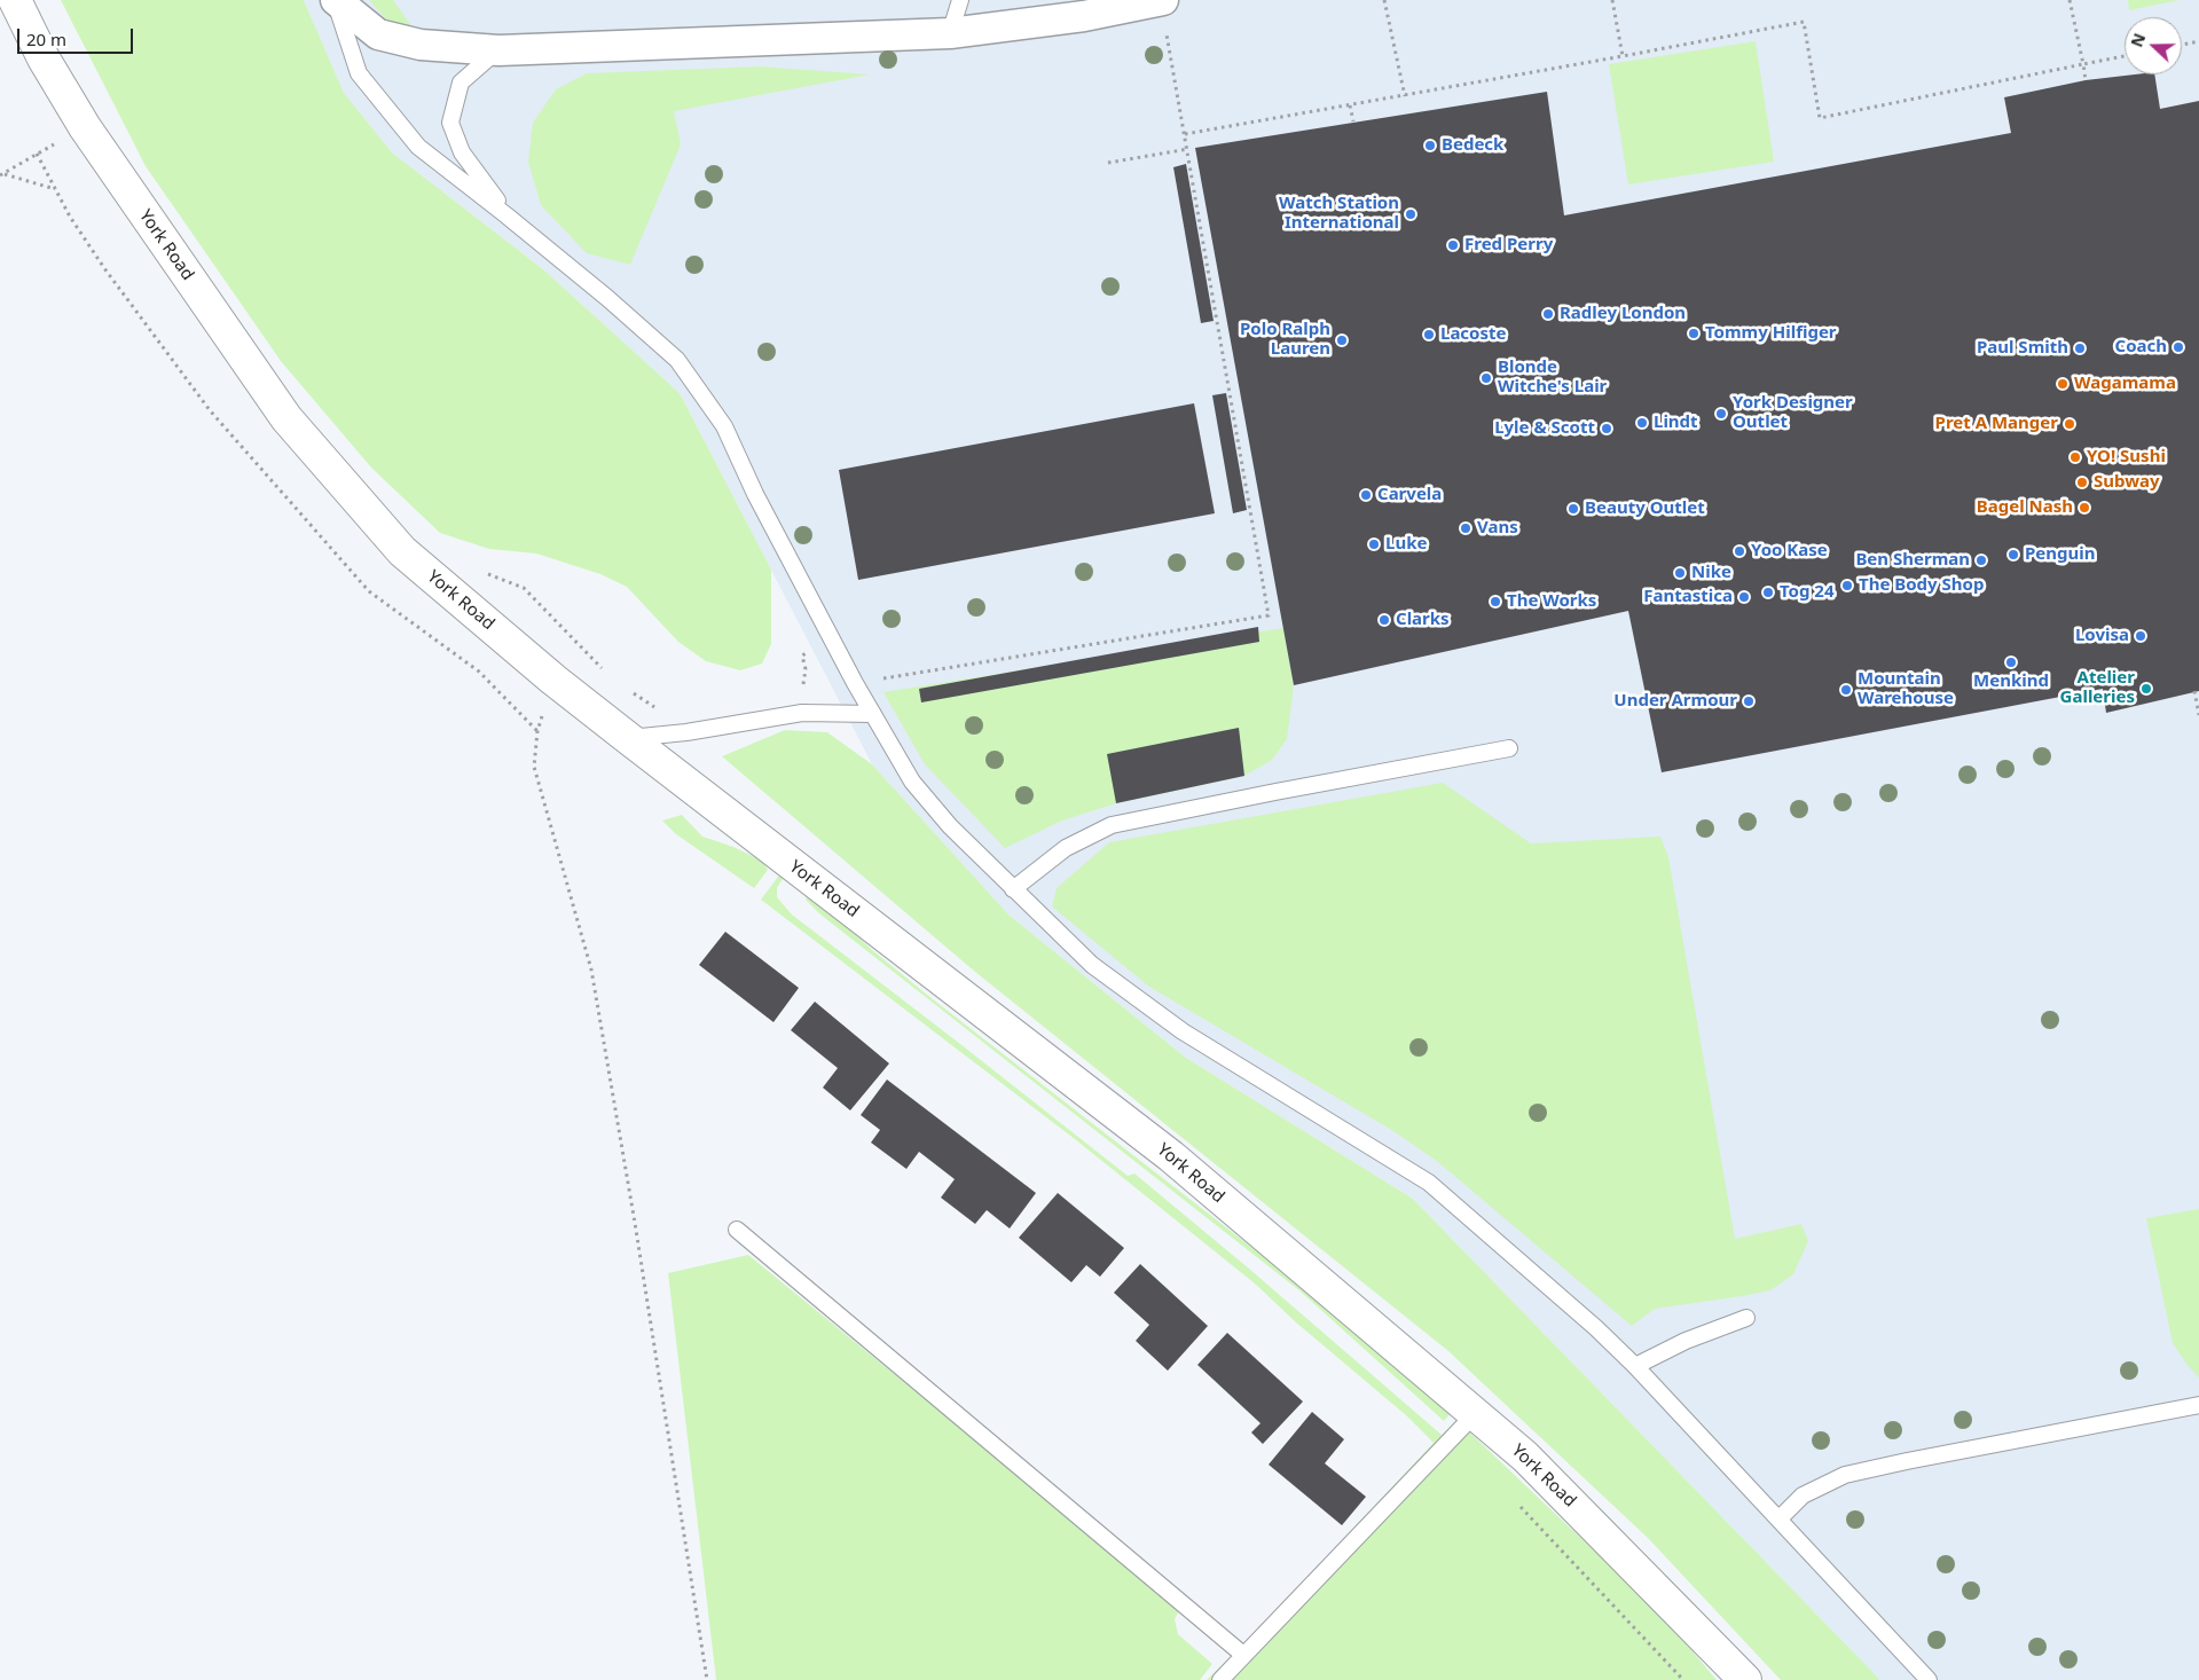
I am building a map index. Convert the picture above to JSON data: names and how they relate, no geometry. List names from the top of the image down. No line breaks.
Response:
{"streets":{"main road":["York Road"]},"places":["Bedeck","Watch Station International","Fred Perry","Radley London","Tommy Hilfiger","Lacoste","Polo Ralph Lauren","Coach","Paul Smith","Blonde Witche's Lair","Wagamama","York Designer Outlet","Lindt","Pret A Manger","Lyle & Scott","YO! Sushi","Subway","Carvela","Bagel Nash","Beauty Outlet","Vans","Luke","Yoo Kase","Penguin","Ben Sherman","Nike","The Body Shop","Tog 24","Fantastica","The Works","Clarks","Lovisa","Menkind","Atelier Galleries","Mountain Warehouse","Under Armour"],"scale_bar":"20 m","north":"left"}
